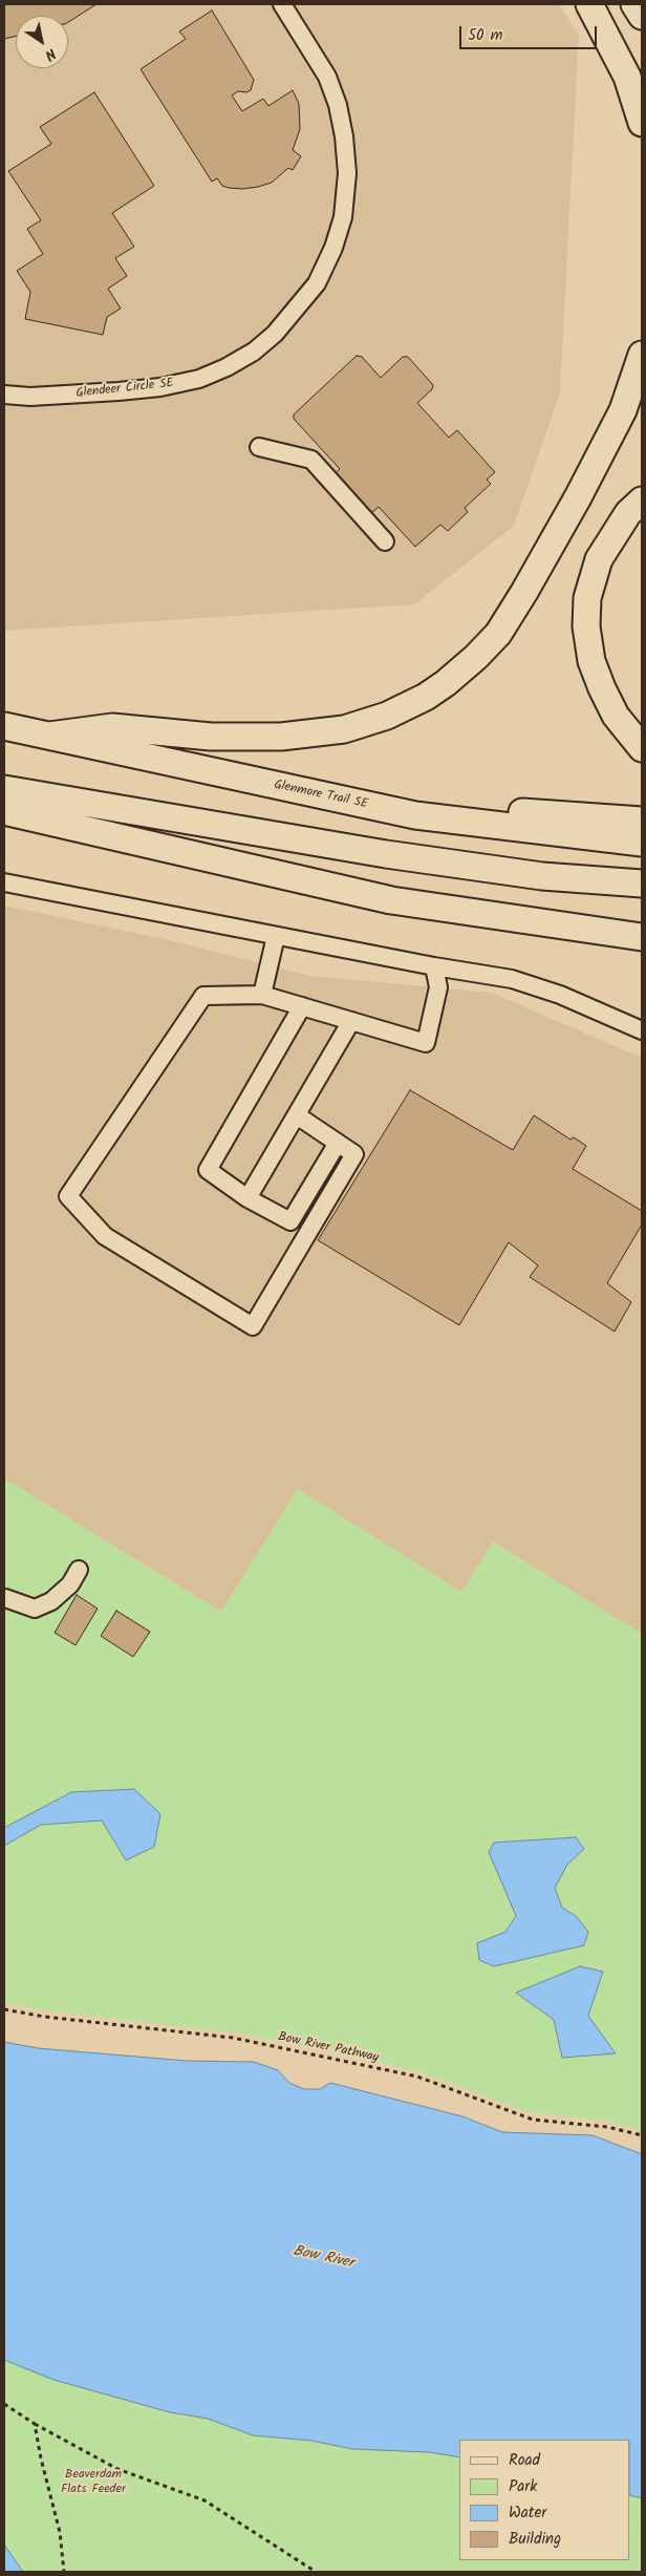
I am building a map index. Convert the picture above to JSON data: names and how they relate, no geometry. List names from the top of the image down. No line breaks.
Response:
{"streets":{"highway":["Glenmore Trail SE"],"street":["Glendeer Circle SE"],"path":["Bow River Pathway"]},"water":["Bow River"],"parks":["Beaverdam Flats Feeder"],"legend":["Road","Park","Water","Building"],"scale_bar":"50 m","north":"bottom right"}
